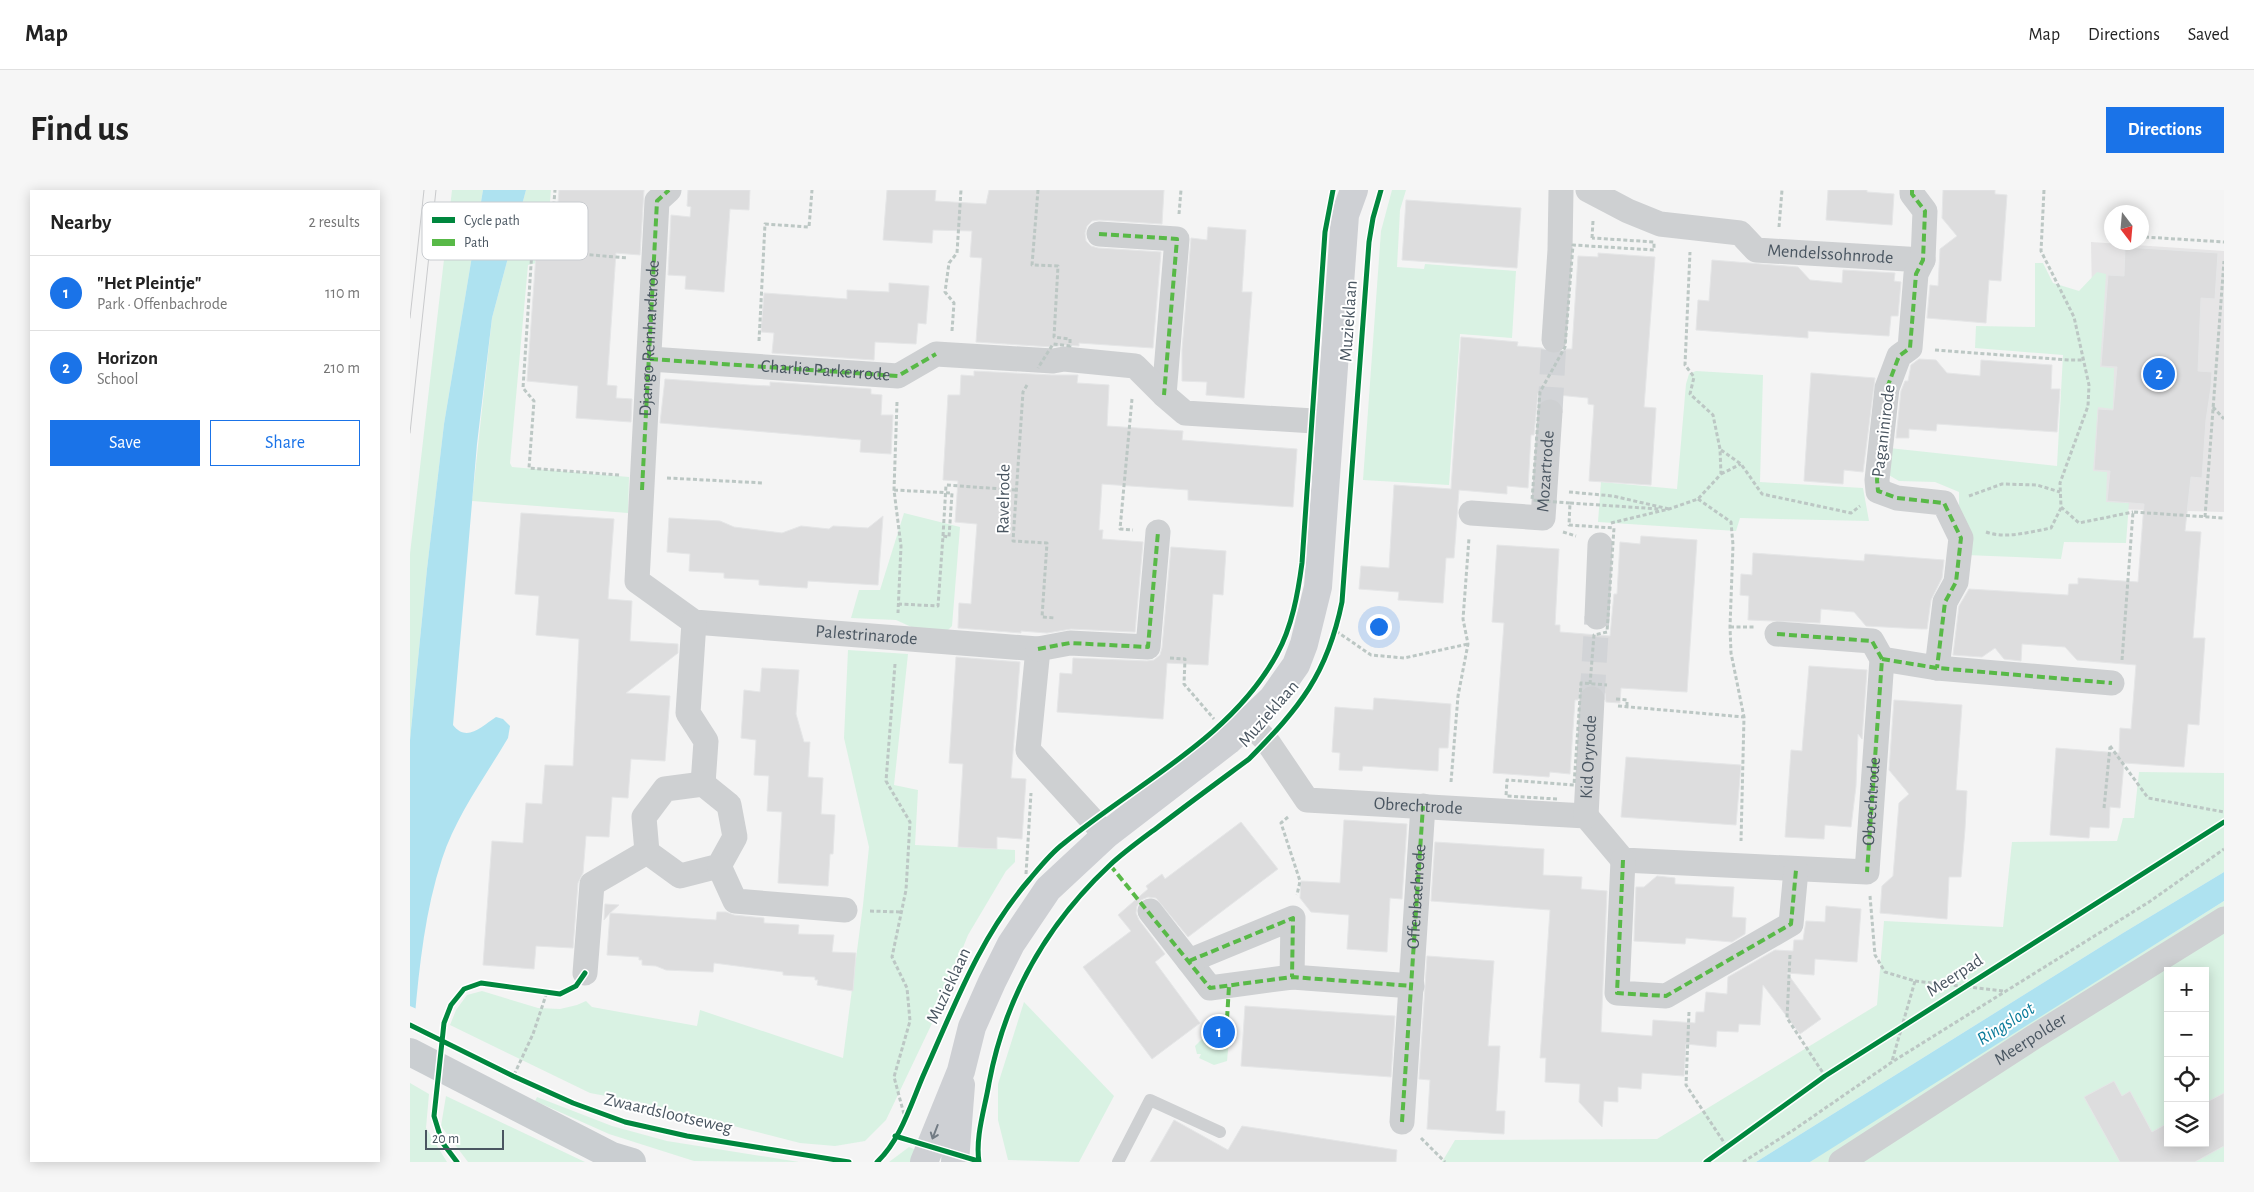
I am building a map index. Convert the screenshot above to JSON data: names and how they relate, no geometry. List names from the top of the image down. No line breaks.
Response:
{"streets":{"street":["Mendelssohnrode","Muzieklaan","Django Reinhardtrode","Charlie Parkerrode","Paganinirode","Mozartrode","Palestrinarode","Kid Oryrode","Obrechtrode","Offenbachrode","Meerpolder"],"path":["Ravelrode"],"cycle path":["Meerpad","Zwaardslootseweg"]},"crossings":[["Django Reinhardtrode","Charlie Parkerrode"],["Kid Oryrode","Obrechtrode"],["Obrechtrode","Offenbachrode"]],"water":["Ringsloot"],"legend":["Cycle path","Path"],"scale_bar":"20 m","north":"bottom","page":{"header":"Map","nav":["Map","Directions","Saved"],"buttons":["Directions",["Save","Share"]],"title":"Find us","heading":["Nearby","2 results"],"list":[{"mark":"1","name":"\"Het Pleintje\"","note":"Park · Offenbachrode","value":"110 m"},{"mark":"2","name":"Horizon","note":"School","value":"210 m"}],"pins":["2","1"],"map_buttons":["+","−"],"scale":"20 m"}}
